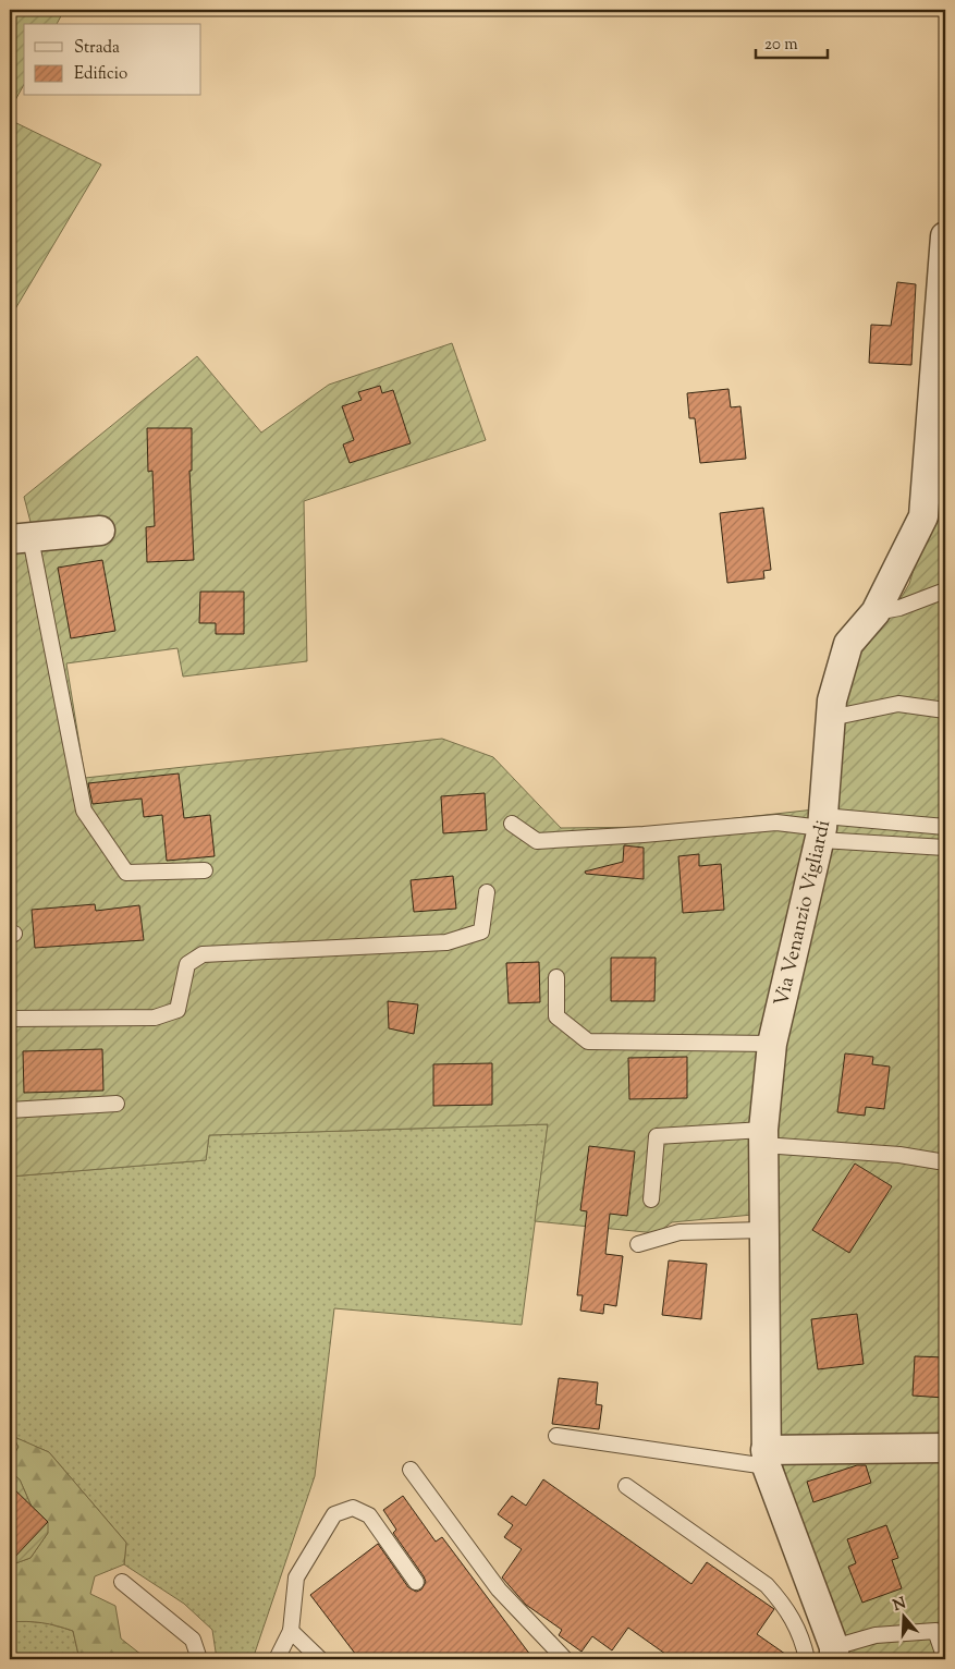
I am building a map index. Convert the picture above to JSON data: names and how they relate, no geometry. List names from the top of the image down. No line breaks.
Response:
{"streets":{"street":["Via Venanzio Vigliardi"]},"legend":["Strada","Edificio"],"scale_bar":"20 m","north":"top"}
